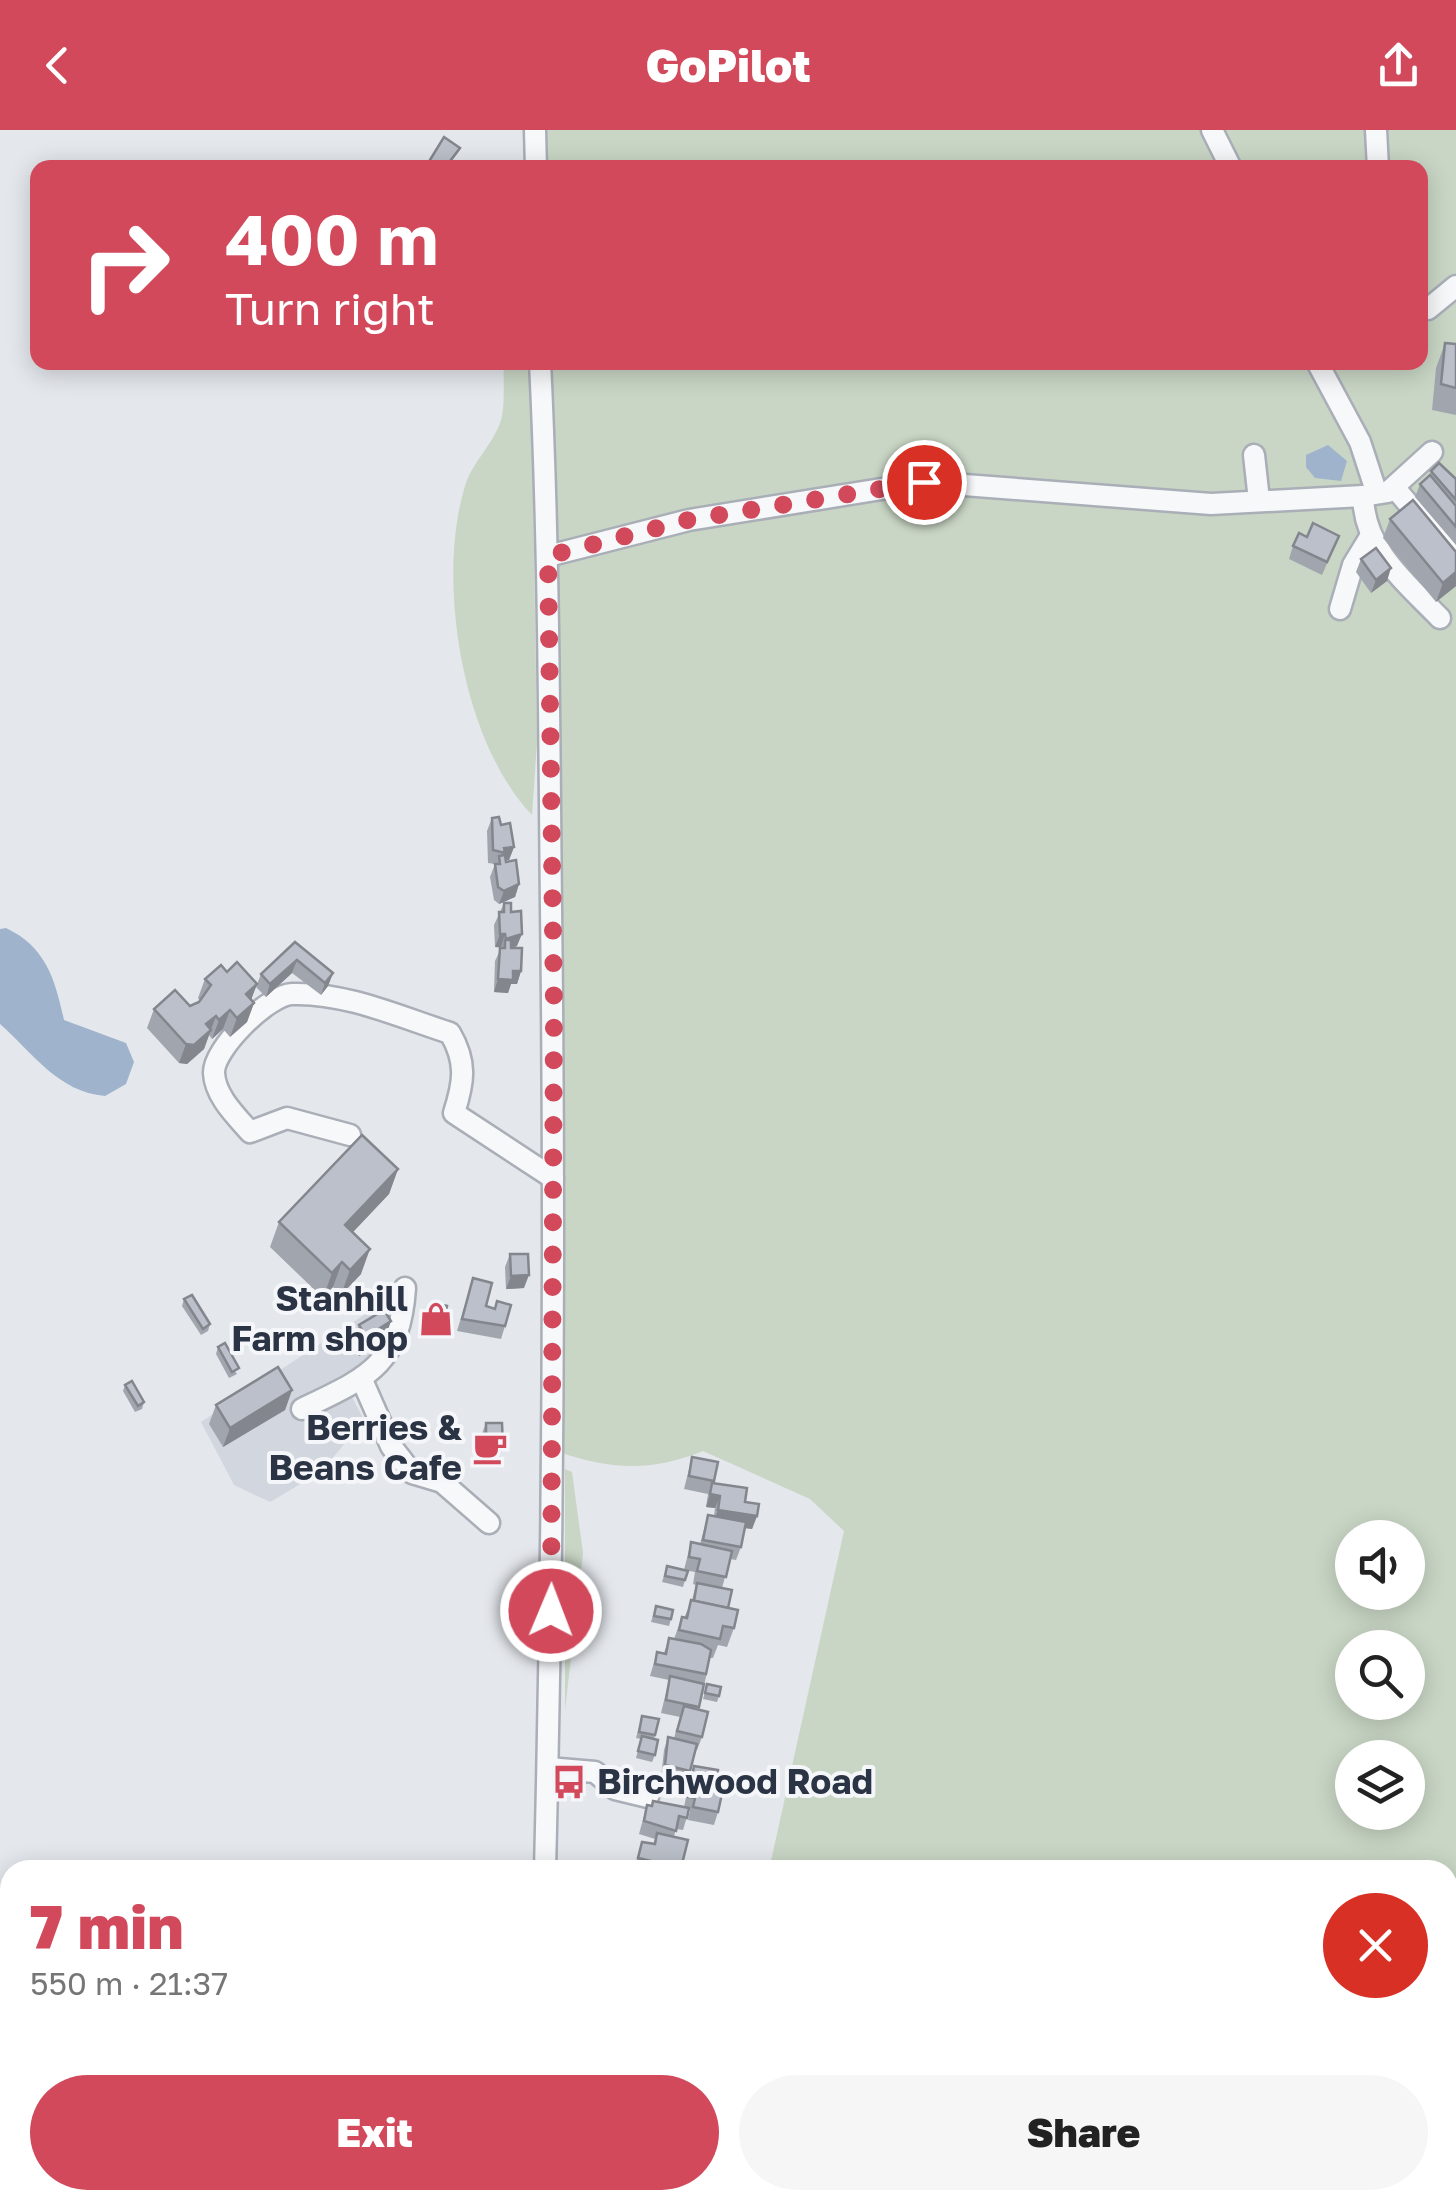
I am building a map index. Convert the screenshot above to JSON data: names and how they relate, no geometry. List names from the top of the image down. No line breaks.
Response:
{"places":{"shop":["Stanhill Farm shop"],"cafe":["Berries & Beans Cafe"],"bus stop":["Birchwood Road"]},"page":{"header":"GoPilot","turn":["400 m","Turn right"],"heading":["7 min","550 m · 21:37"],"buttons":["Exit","Share"]}}
